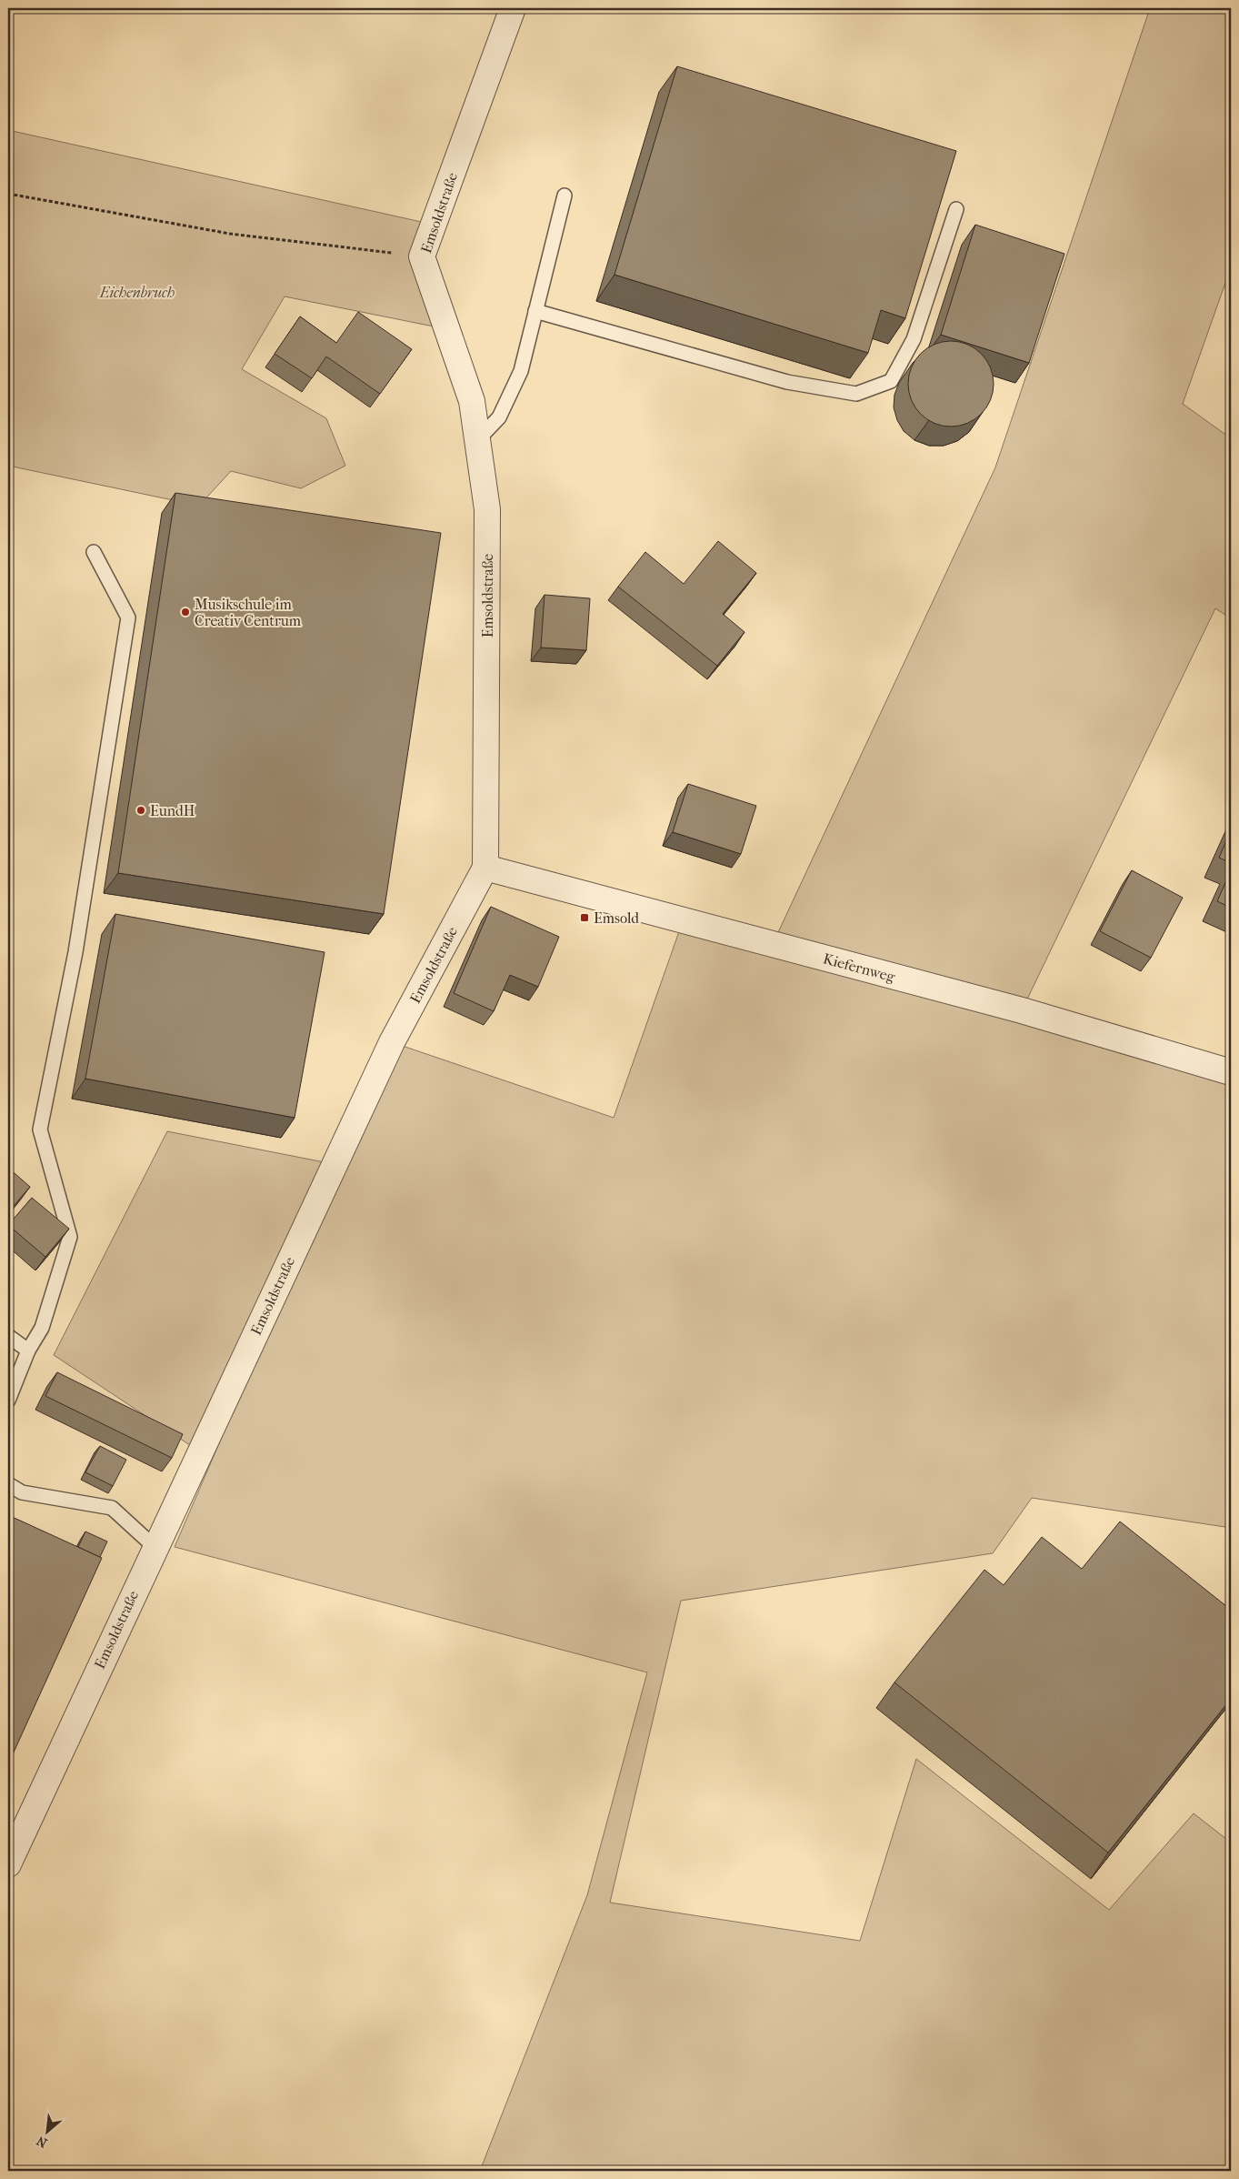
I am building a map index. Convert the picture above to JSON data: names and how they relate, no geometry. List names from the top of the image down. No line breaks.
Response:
{"streets":{"street":["Emsoldstraße","Kiefernweg"]},"crossings":[["Emsoldstraße","Kiefernweg"]],"parks":["Eichenbruch"],"places":{"other":["Musikschule im Creativ Centrum","EundH"],"transit":["Emsold"]},"north":"bottom left"}
